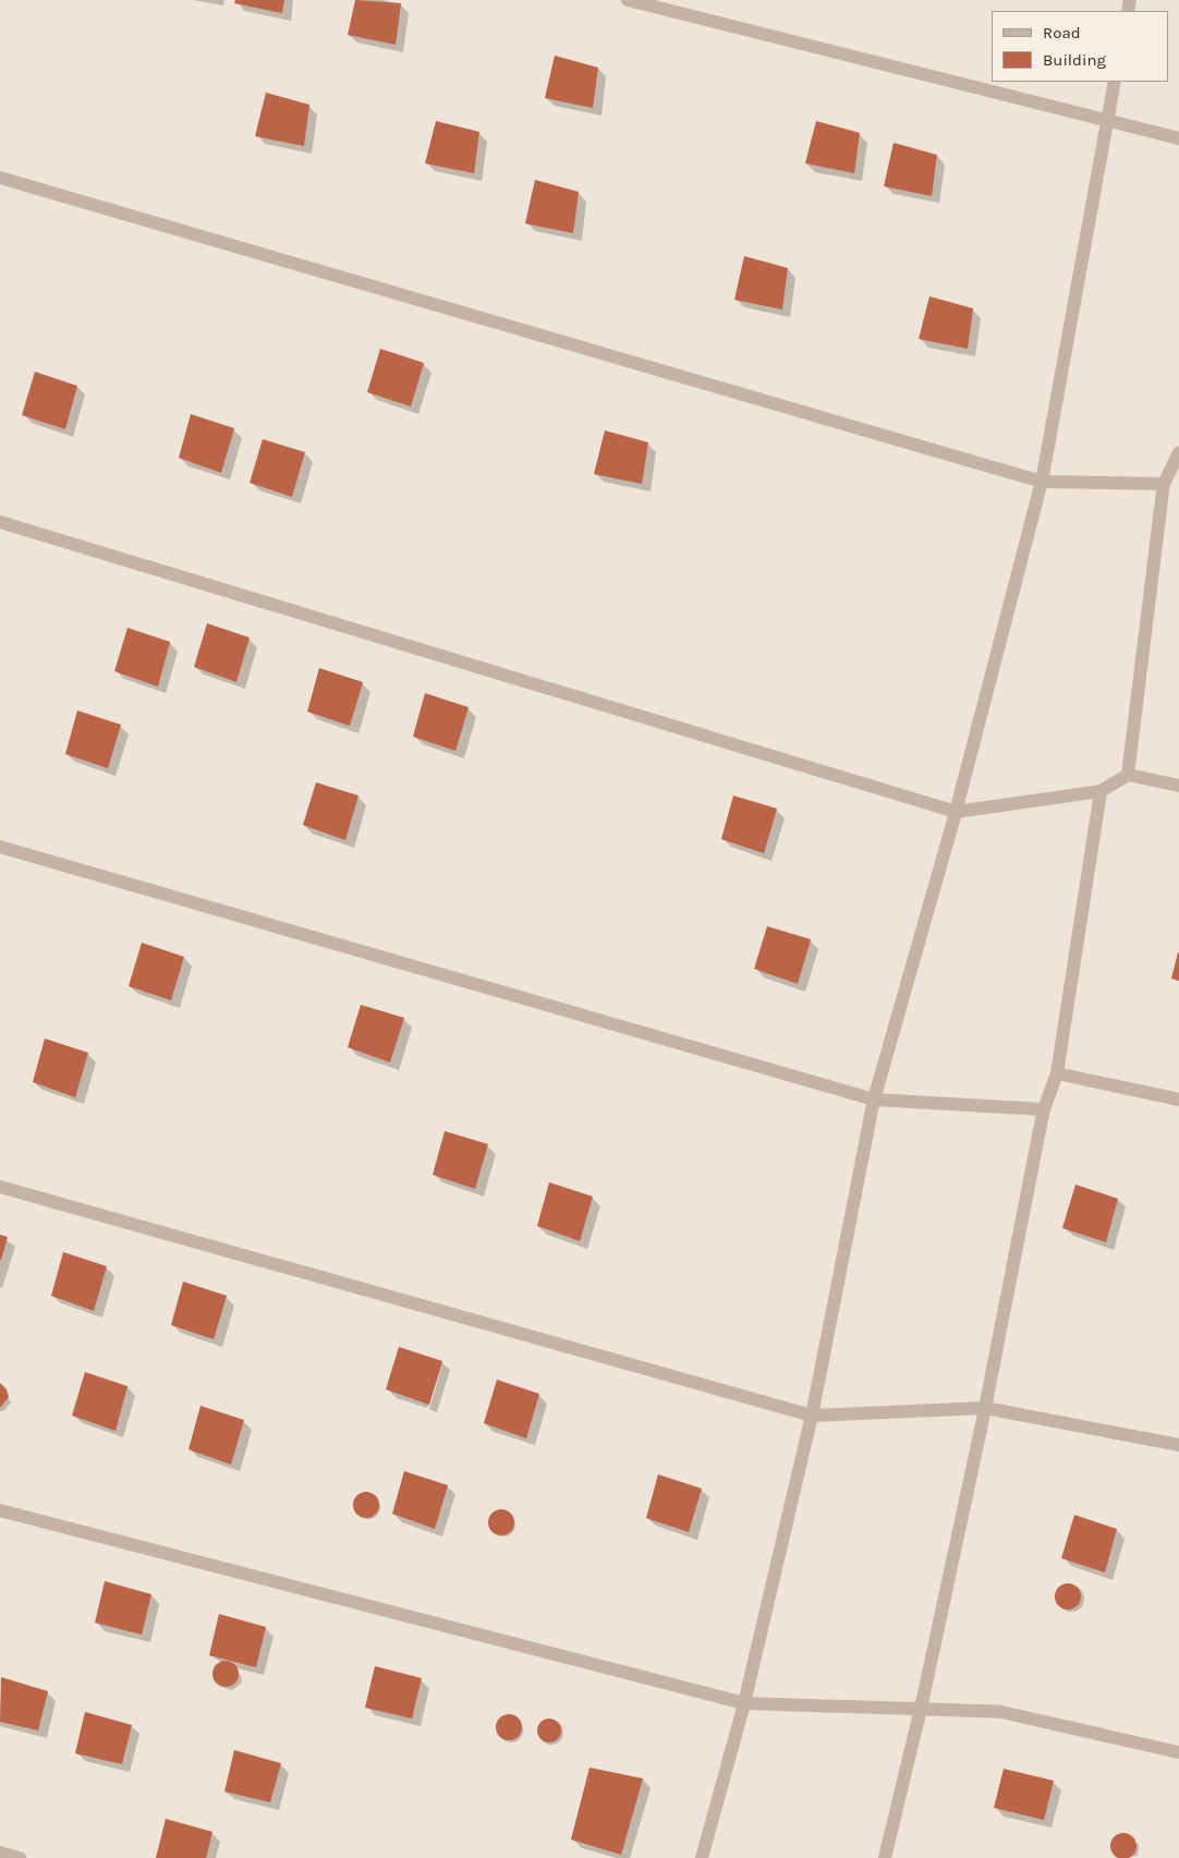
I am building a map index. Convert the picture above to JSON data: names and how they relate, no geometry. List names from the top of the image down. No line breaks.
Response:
{"legend":["Road","Building"]}
